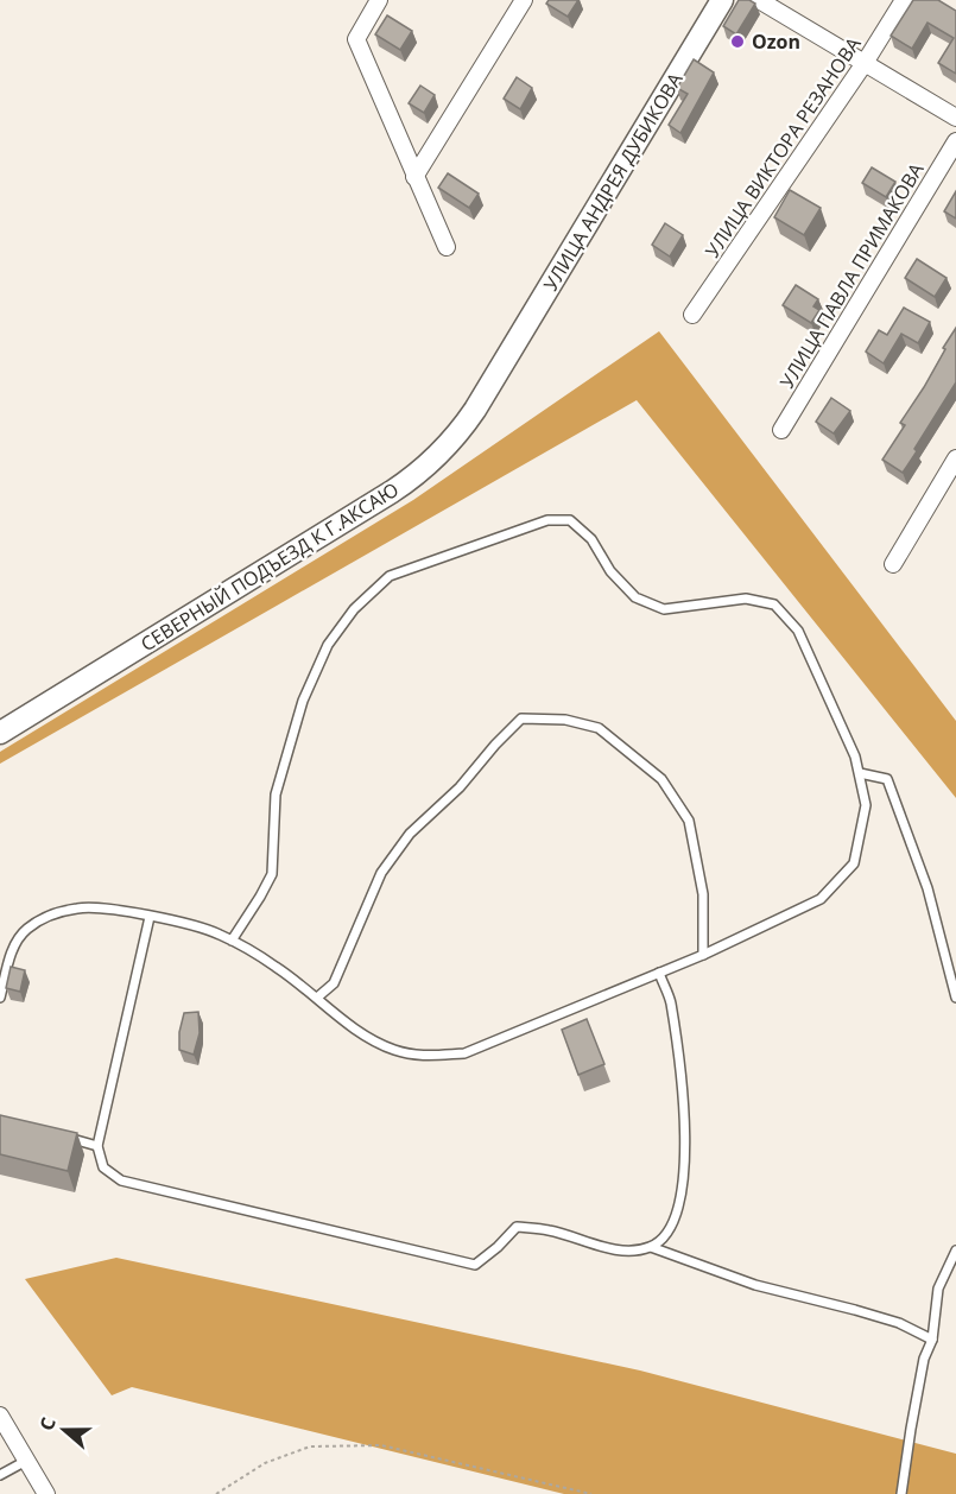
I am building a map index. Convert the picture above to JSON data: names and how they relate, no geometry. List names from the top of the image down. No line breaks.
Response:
{"streets":{"street":["УЛИЦА ВИКТОРА РЕЗАНОВА","УЛИЦА АНДРЕЯ ДУБИКОВА","УЛИЦА ПАВЛА ПРИМАКОВА","СЕВЕРНЫЙ ПОДЪЕЗД К Г.АКСАЮ"]},"crossings":[["УЛИЦА АНДРЕЯ ДУБИКОВА","СЕВЕРНЫЙ ПОДЪЕЗД К Г.АКСАЮ"]],"places":["Ozon"],"north":"left"}
